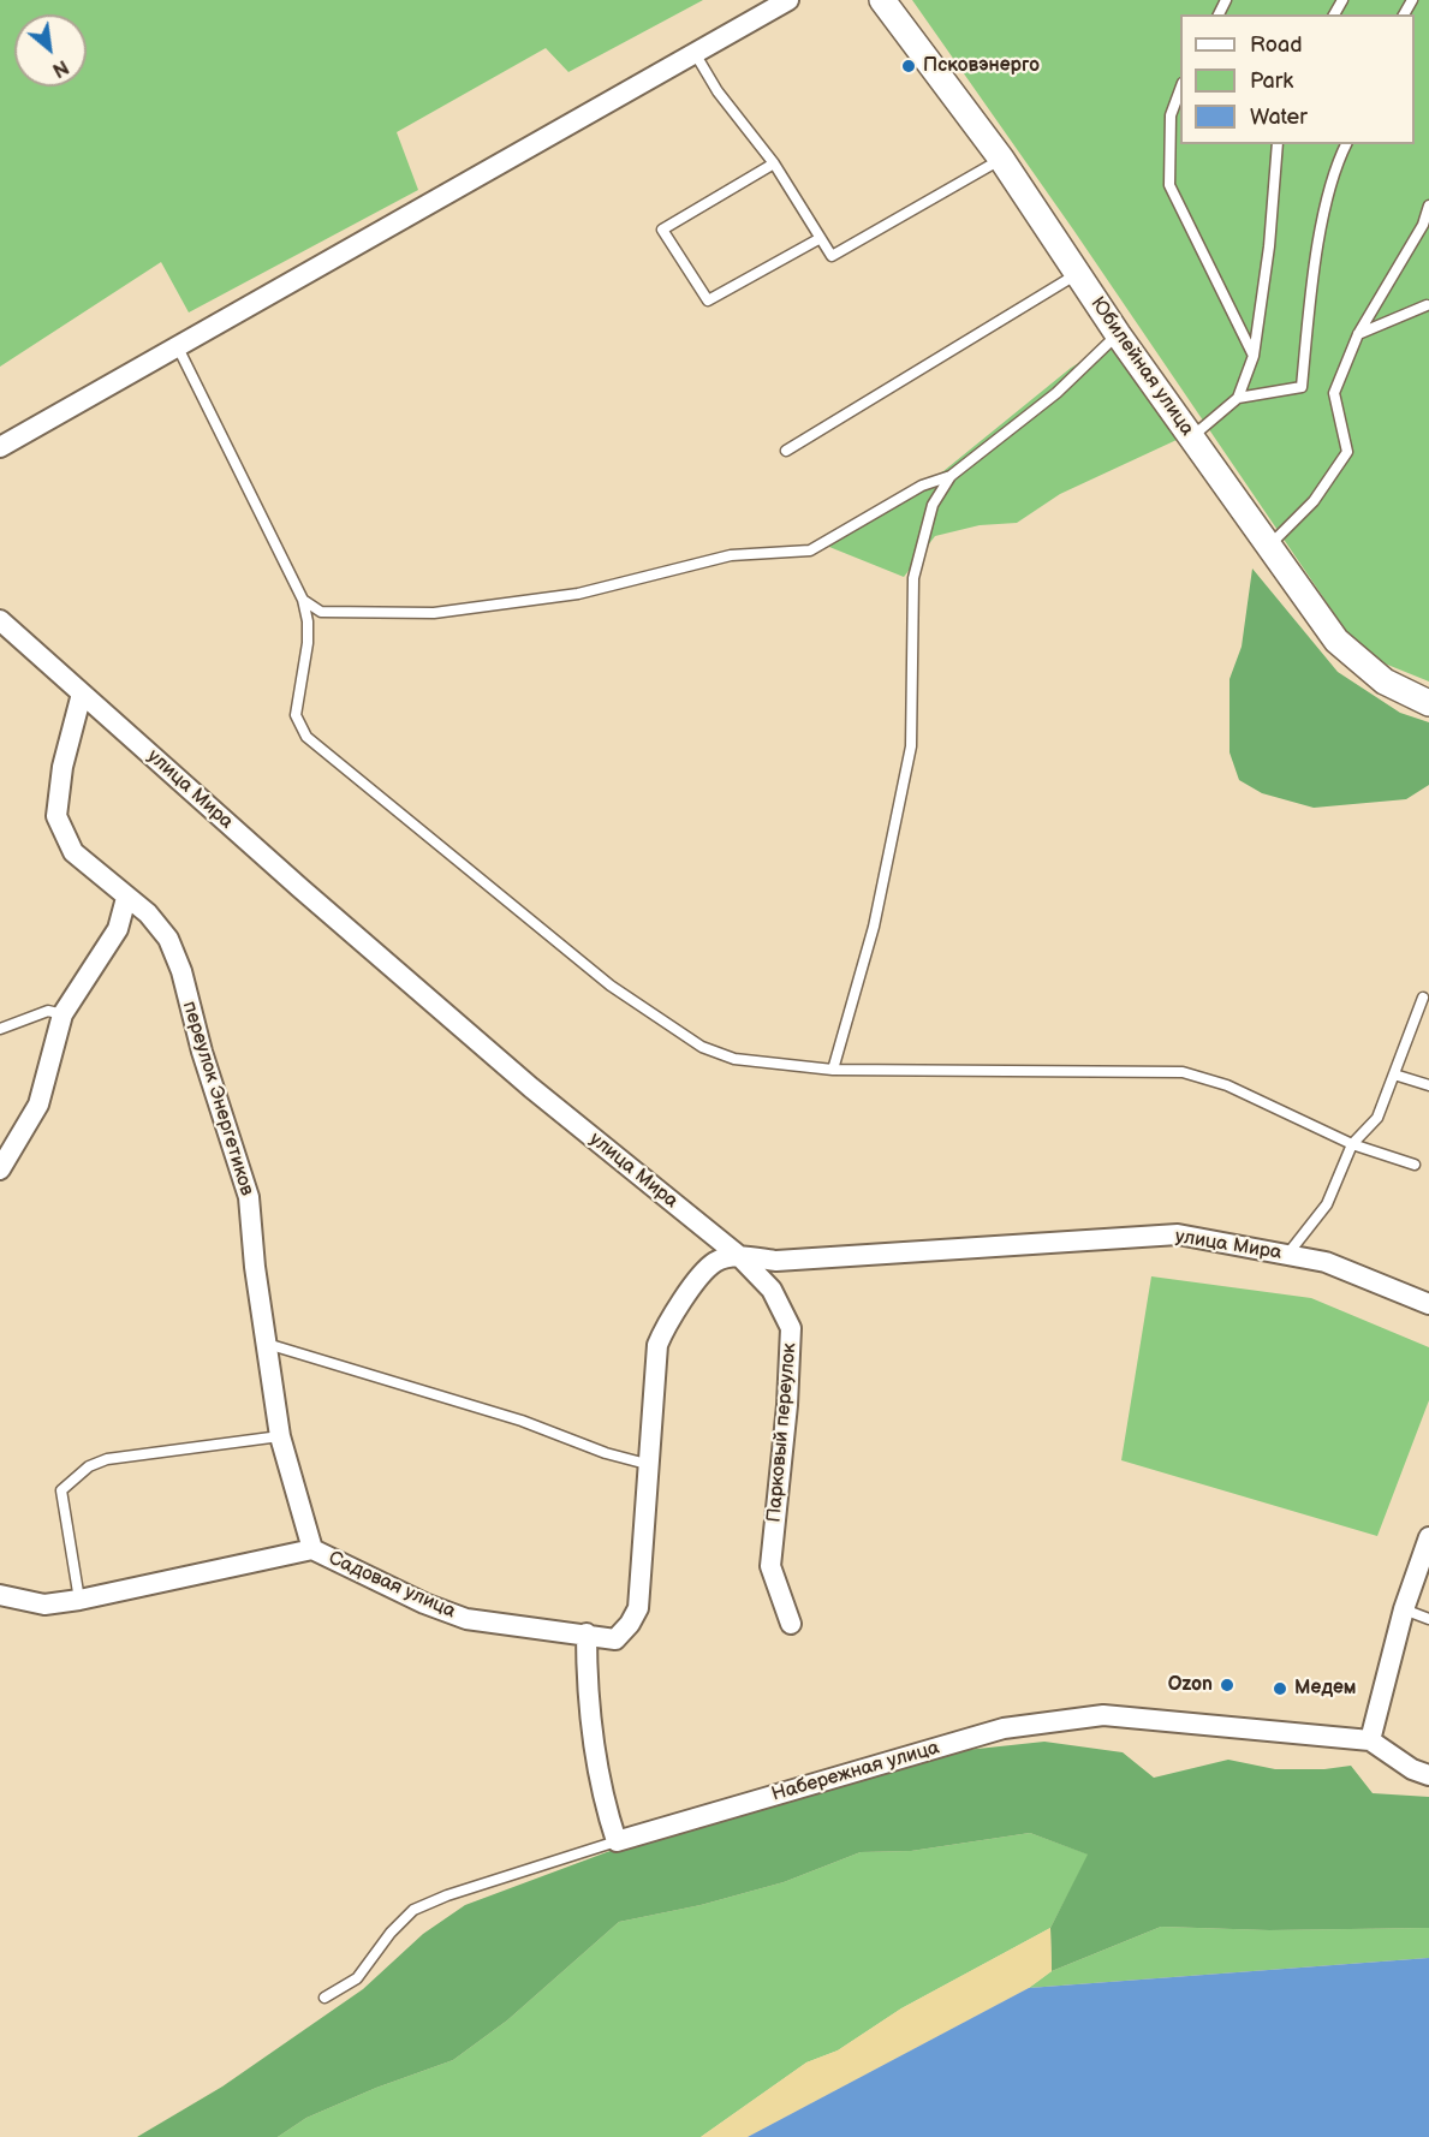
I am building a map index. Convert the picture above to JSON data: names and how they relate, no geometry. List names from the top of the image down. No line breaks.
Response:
{"streets":{"street":["Юбилейная улица","улица Мира","переулок Энергетиков","Парковый переулок","Садовая улица","Набережная улица"]},"crossings":[["улица Мира","переулок Энергетиков"],["улица Мира","Парковый переулок"],["переулок Энергетиков","Садовая улица"]],"places":["Псковэнерго","Ozon","Медем"],"legend":["Road","Park","Water"],"north":"bottom right"}
